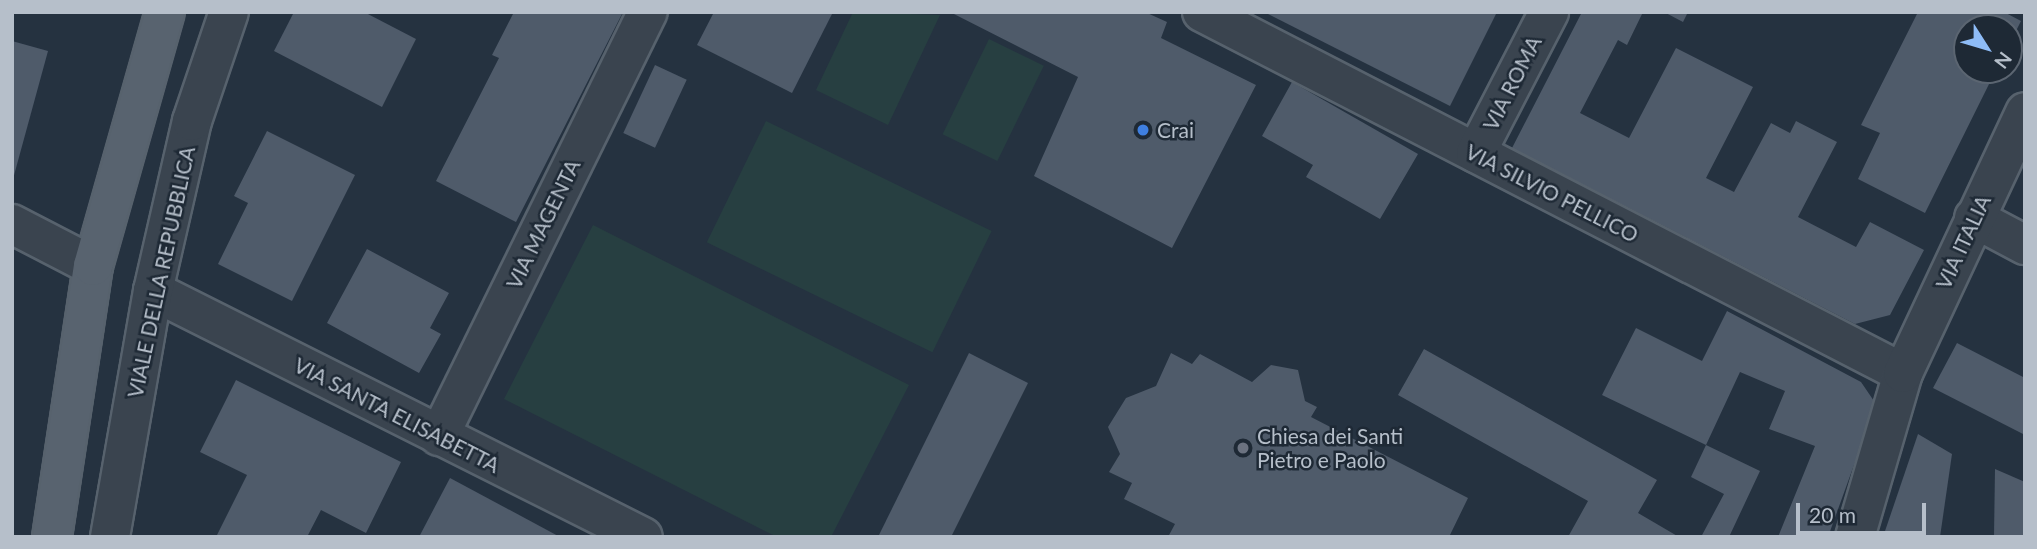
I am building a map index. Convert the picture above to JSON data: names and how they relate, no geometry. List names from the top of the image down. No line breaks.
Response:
{"streets":{"street":["VIA ROMA","VIA SILVIO PELLICO","VIA MAGENTA","VIA ITALIA","VIALE DELLA REPUBBLICA","VIA SANTA ELISABETTA"]},"crossings":[["VIA ROMA","VIA SILVIO PELLICO"],["VIA SILVIO PELLICO","VIA ITALIA"],["VIA MAGENTA","VIA SANTA ELISABETTA"],["VIALE DELLA REPUBBLICA","VIA SANTA ELISABETTA"]],"places":["Crai","Chiesa dei Santi Pietro e Paolo"],"scale_bar":"20 m","north":"bottom right"}
